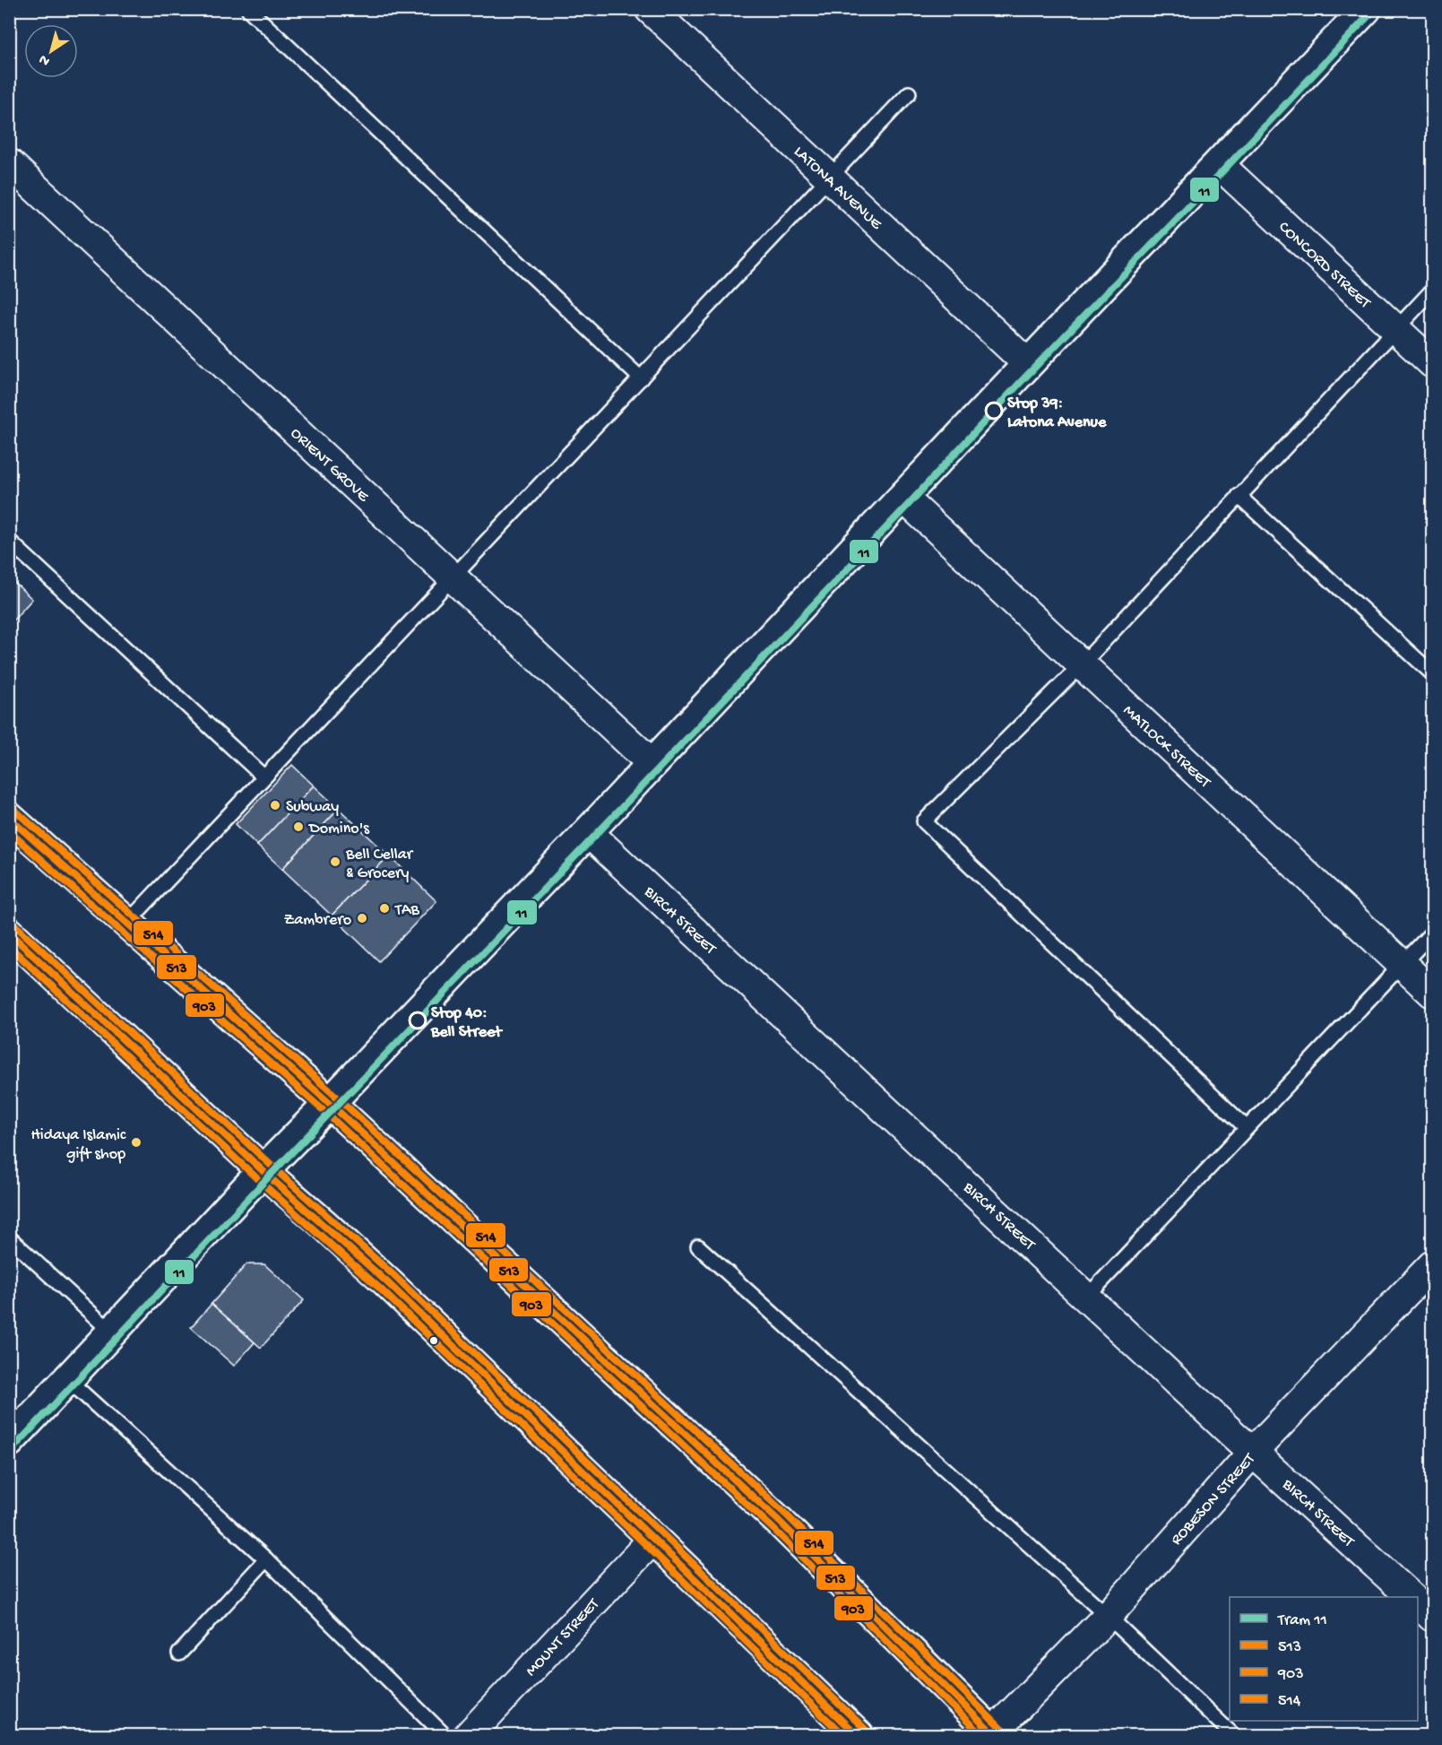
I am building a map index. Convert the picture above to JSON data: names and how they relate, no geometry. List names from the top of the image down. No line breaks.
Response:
{"streets":{"street":["LATONA AVENUE","CONCORD STREET","ORIENT GROVE","MATLOCK STREET","BIRCH STREET","ROBESON STREET","MOUNT STREET"]},"crossings":[["BIRCH STREET","ROBESON STREET"]],"places":["Stop 39: Latona Avenue","Subway","Domino's","Bell Cellar & Grocery","TAB","Zambrero","Stop 40: Bell Street","Hidaya Islamic gift shop"],"lines":["tram line 11","transit line 514","transit line 513","transit line 903"],"legend":["Tram 11","513","903","514"],"north":"bottom left"}
